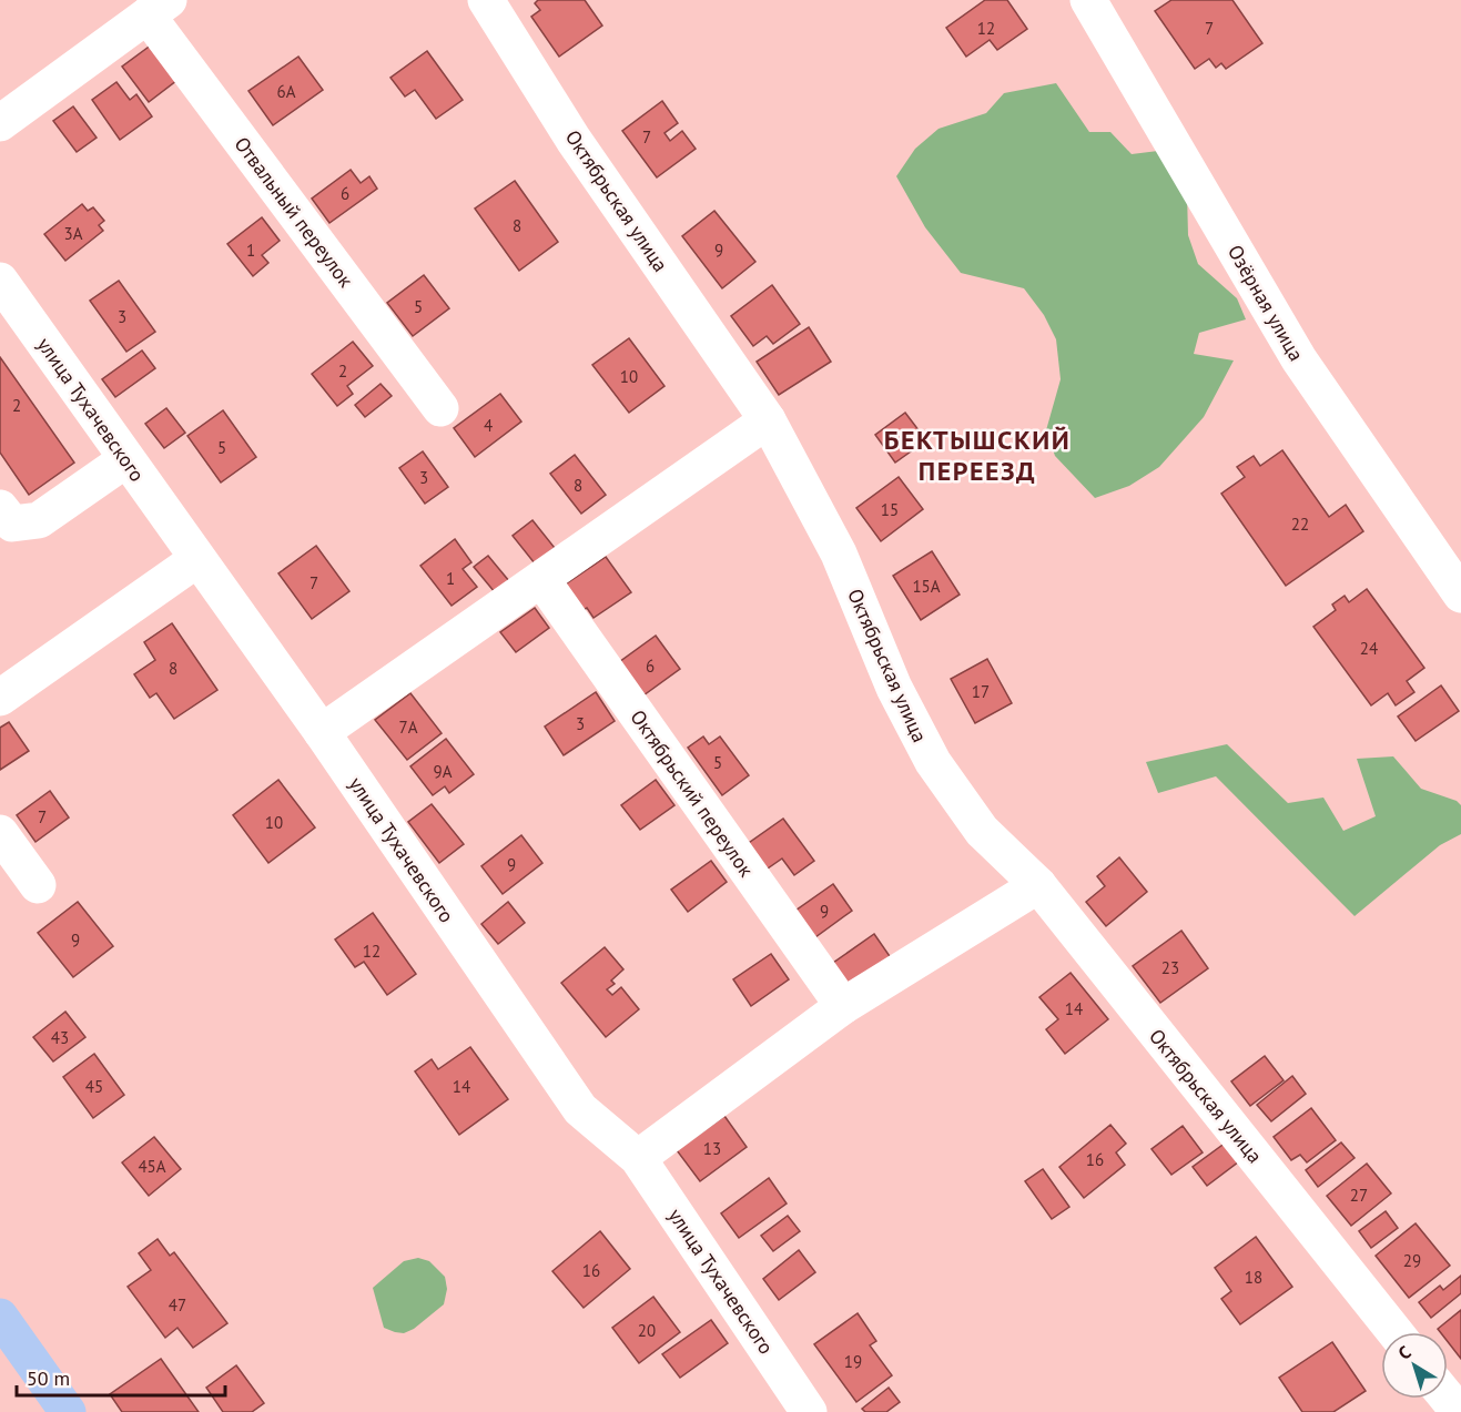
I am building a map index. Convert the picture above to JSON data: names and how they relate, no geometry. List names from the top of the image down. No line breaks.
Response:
{"streets":{"street":["Октябрьская улица","Отвальный переулок","Озёрная улица","улица Тухачевского","Октябрьский переулок"]},"districts":["БЕКТЫШСКИЙ ПЕРЕЕЗД"],"house_numbers":["12","7","6А","7","6","8","3А","1","9","5","3","2","10","2","4","5","3","8","15","22","1","7","15А","24","6","8","17","3","7А","5","9А","7","10","9","9","9","12","23","14","43","45","14","13","16","45А","27","29","16","18","47","20","19"],"scale_bar":"50 m","north":"top left"}
